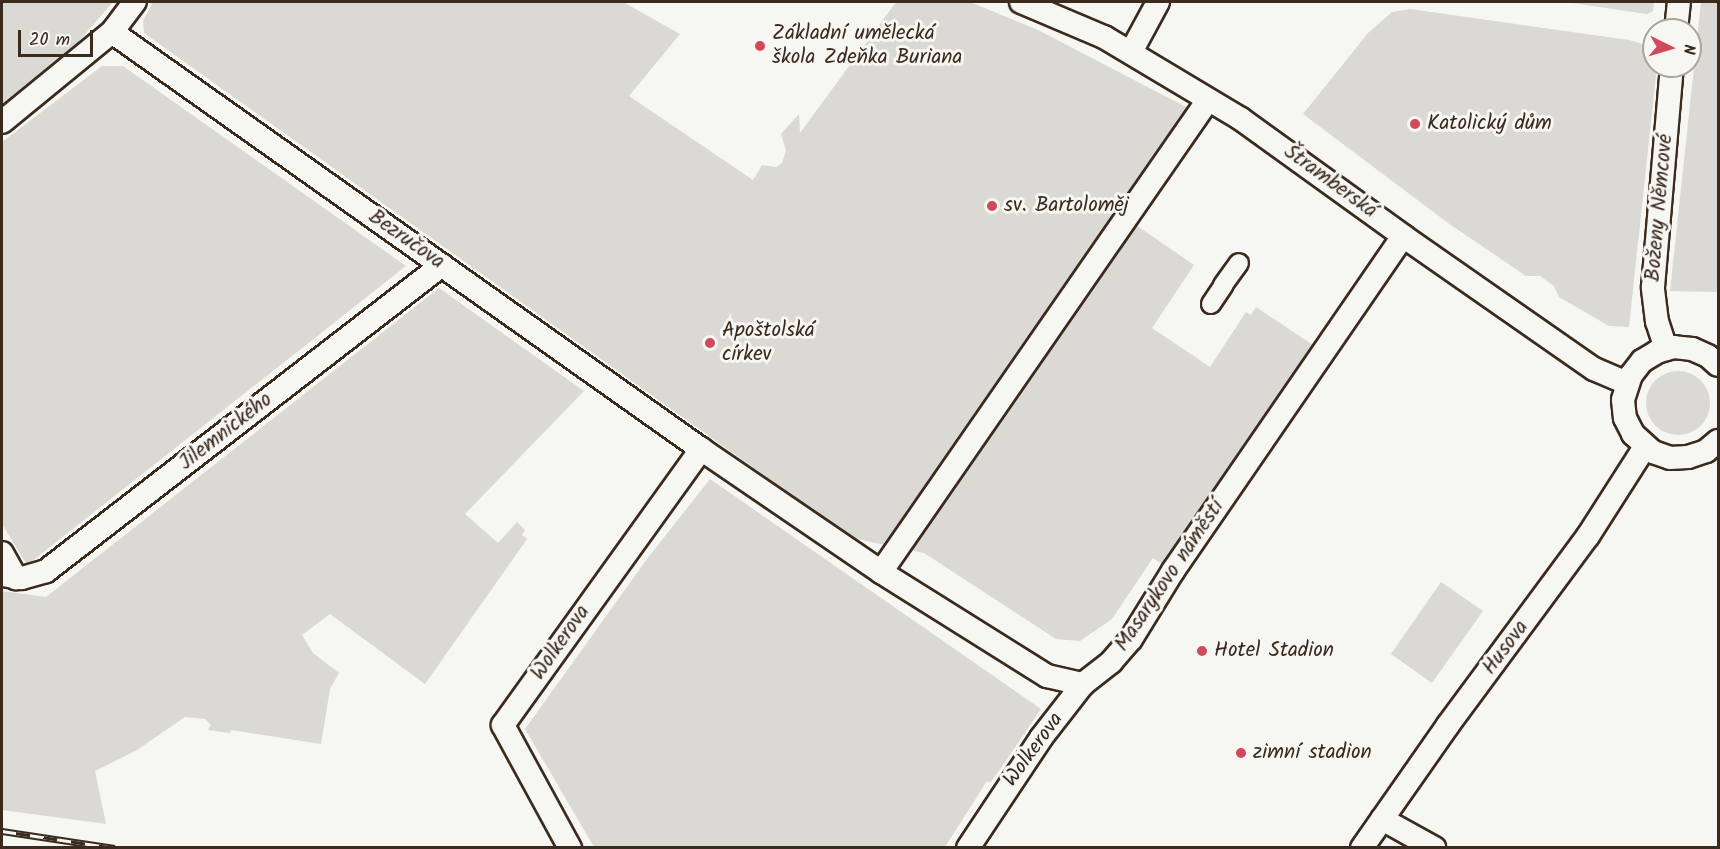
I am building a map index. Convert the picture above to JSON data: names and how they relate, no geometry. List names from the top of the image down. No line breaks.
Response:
{"streets":{"street":["Štramberská","Boženy Němcové","Bezručova","Jilemnického","Masarykovo náměstí","Wolkerova","Husova"]},"crossings":[["Štramberská","Masarykovo náměstí"],["Bezručova","Jilemnického"],["Bezručova","Wolkerova"],["Masarykovo náměstí","Wolkerova"]],"places":["Základní umělecká škola Zdeňka Buriana","Katolický dům","sv. Bartoloměj","Apoštolská církev","Hotel Stadion","zimní stadion"],"scale_bar":"20 m","north":"right"}
